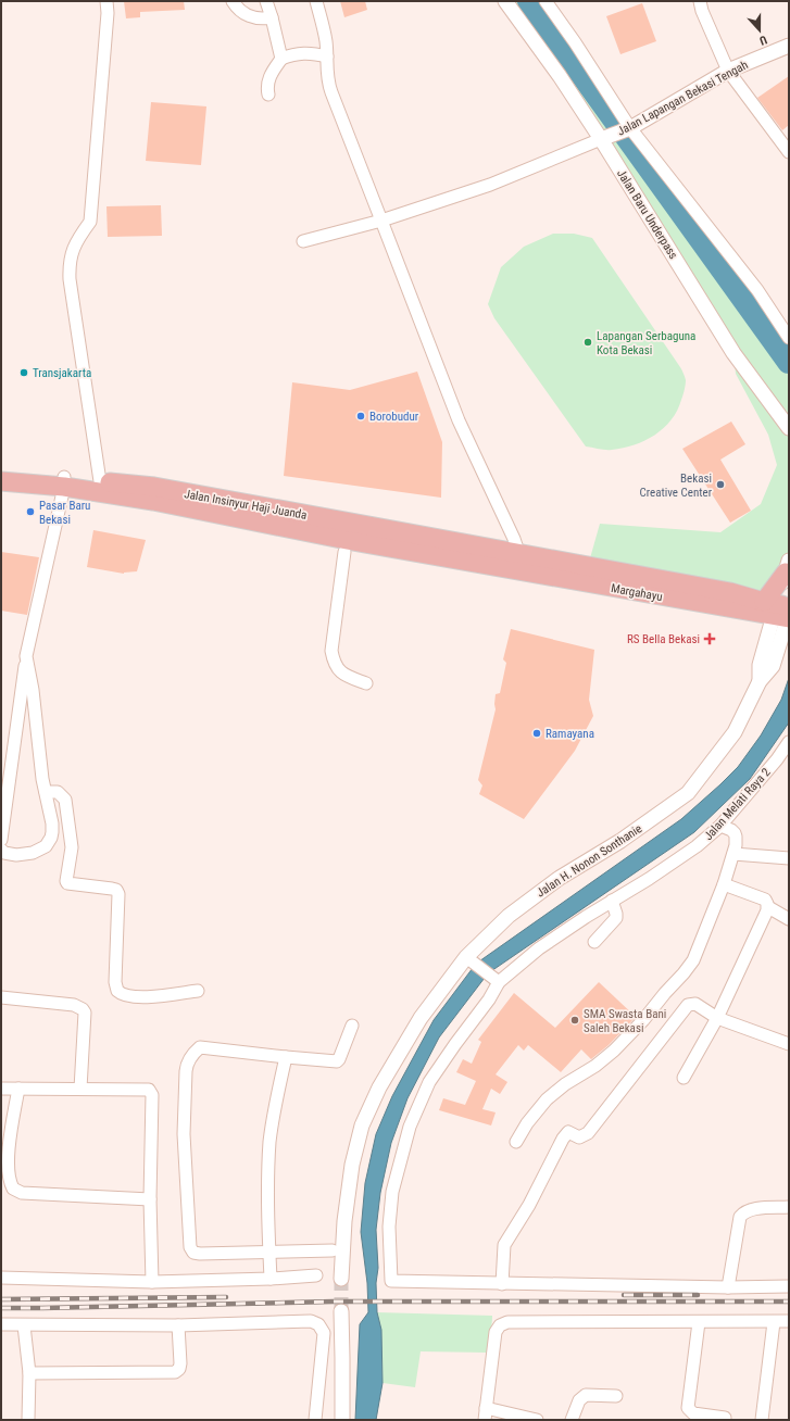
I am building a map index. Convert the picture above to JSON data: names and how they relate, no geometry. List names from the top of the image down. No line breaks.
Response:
{"streets":{"main road":["Jalan Insinyur Haji Juanda"],"street":["Jalan Lapangan Bekasi Tengah","Jalan Baru Underpass","Jalan Melati Raya 2","Jalan H. Nonon Sonthanie"]},"crossings":[["Jalan Lapangan Bekasi Tengah","Jalan Baru Underpass"],["Jalan Insinyur Haji Juanda","Jalan H. Nonon Sonthanie"]],"places":{"other":["Lapangan Serbaguna Kota Bekasi","Transjakarta","Borobudur","Bekasi Creative Center","Pasar Baru Bekasi","Ramayana","SMA Swasta Bani Saleh Bekasi"],"health":["RS Bella Bekasi"]},"north":"bottom"}
